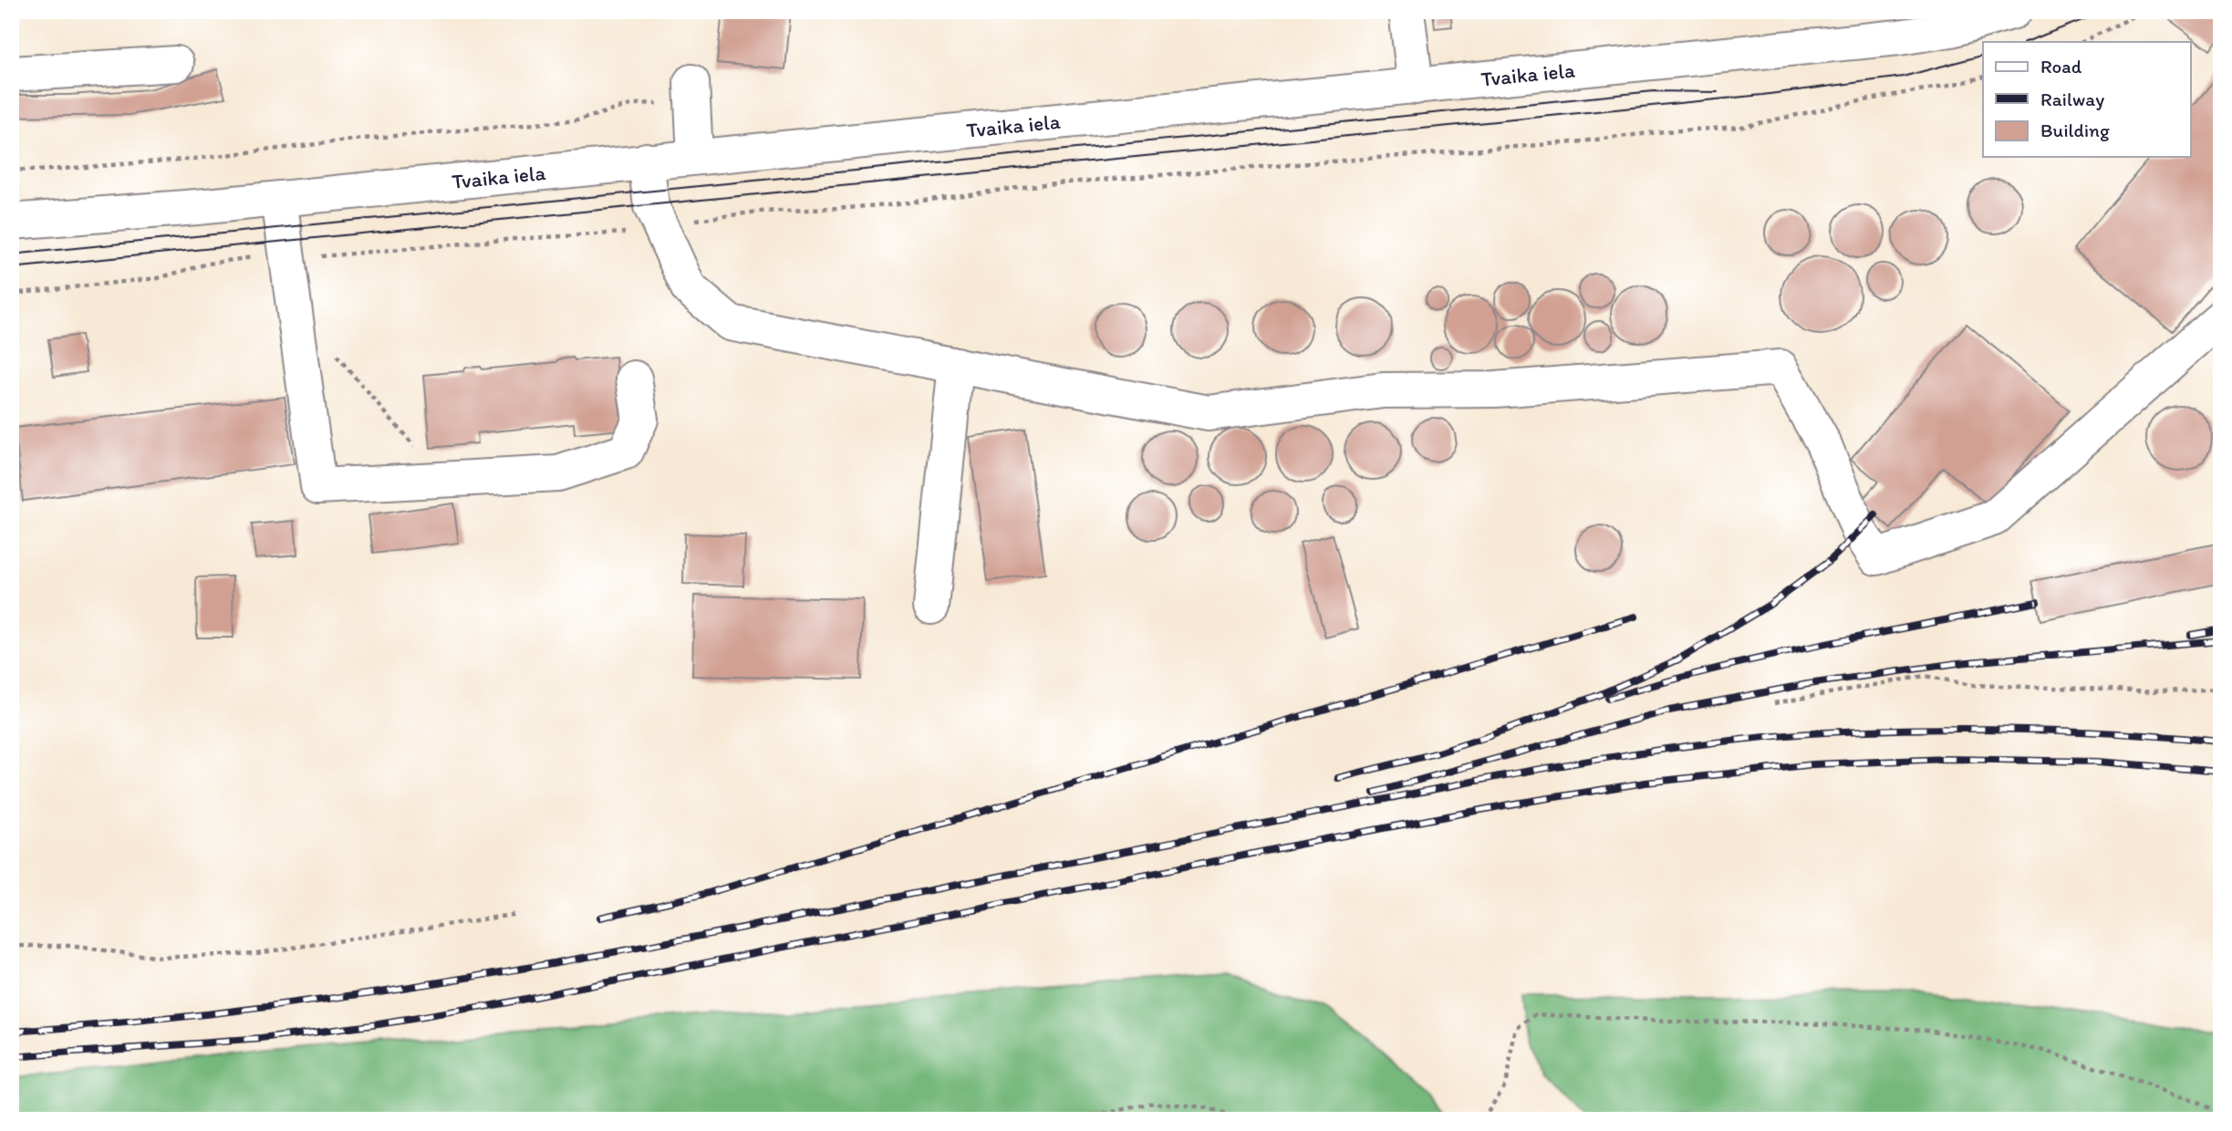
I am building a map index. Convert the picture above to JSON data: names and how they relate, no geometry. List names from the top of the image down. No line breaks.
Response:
{"streets":{"street":["Tvaika iela"]},"legend":["Road","Railway","Building"]}
